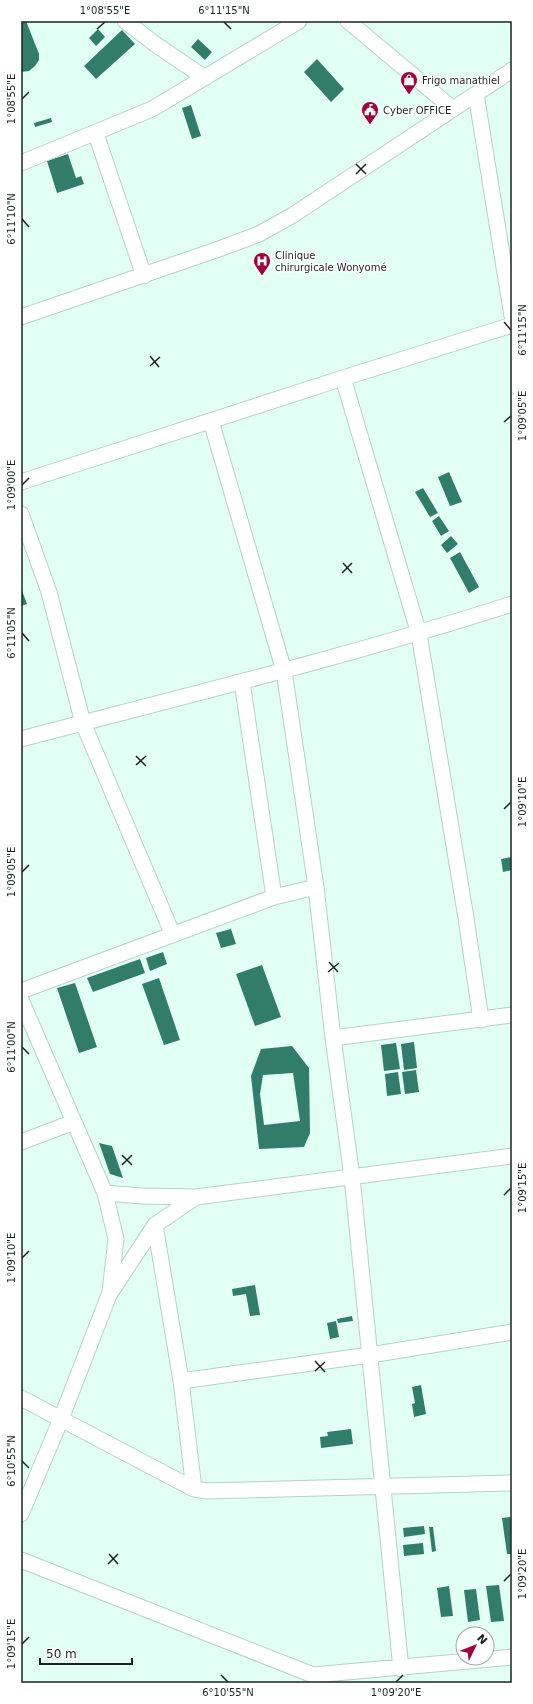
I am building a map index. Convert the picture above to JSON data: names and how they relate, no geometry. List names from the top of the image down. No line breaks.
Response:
{"places":{"shop":["Frigo manathiel"],"public building":["Cyber OFFICE"],"hospital":["Clinique chirurgicale Wonyomé"]},"scale_bar":"50 m","north":"top right","coordinates":["1°08'55\"E","6°11'15\"N","6°11'10\"N","1°09'05\"E","1°09'00\"E","6°11'05\"N","1°09'10\"E","6°11'00\"N","1°09'15\"E","6°10'55\"N","1°09'20\"E"]}
